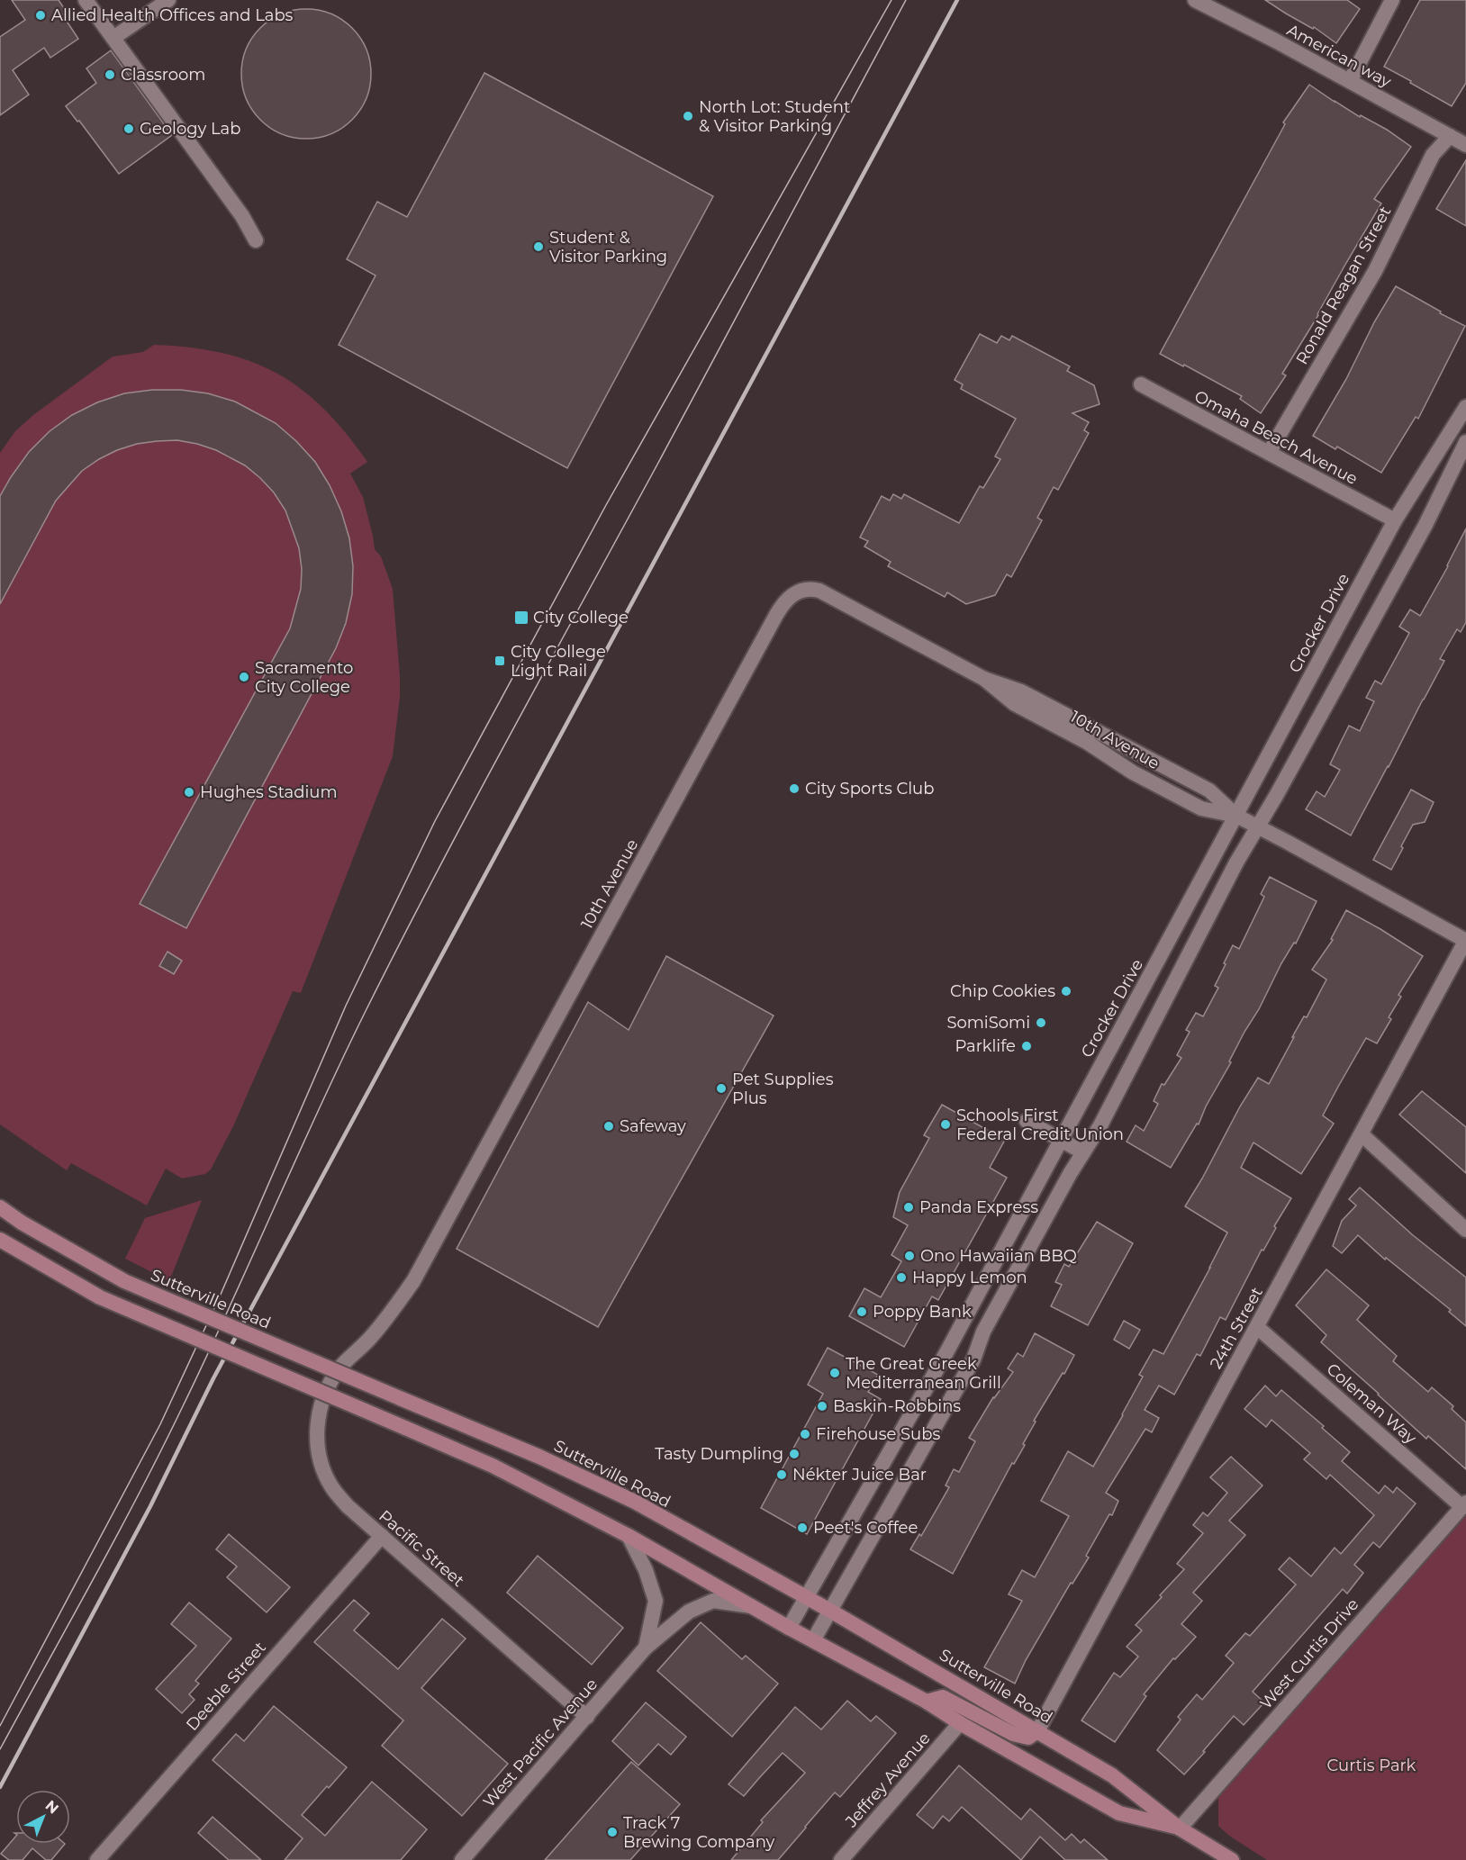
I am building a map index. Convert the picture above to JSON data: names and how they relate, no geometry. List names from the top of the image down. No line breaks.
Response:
{"streets":{"main road":["Sutterville Road"],"street":["American way","Ronald Reagan Street","Omaha Beach Avenue","Crocker Drive","10th Avenue","24th Street","Coleman Way","Pacific Street","West Curtis Drive","Deeble Street","West Pacific Avenue","Jeffrey Avenue"]},"crossings":[["American way","Ronald Reagan Street"],["Ronald Reagan Street","Omaha Beach Avenue"],["Omaha Beach Avenue","Crocker Drive"],["Crocker Drive","10th Avenue"],["Crocker Drive","Sutterville Road"],["10th Avenue","24th Street"],["10th Avenue","Pacific Street"],["Sutterville Road","24th Street"],["Sutterville Road","West Curtis Drive"],["Sutterville Road","West Pacific Avenue"],["Sutterville Road","Jeffrey Avenue"],["24th Street","Coleman Way"],["Coleman Way","West Curtis Drive"],["Pacific Street","Deeble Street"],["Pacific Street","West Pacific Avenue"]],"parks":["Curtis Park"],"places":{"other":["Allied Health Offices and Labs","Classroom","North Lot: Student & Visitor Parking","Geology Lab","Student & Visitor Parking","Sacramento City College","City Sports Club","Hughes Stadium","Chip Cookies","SomiSomi","Parklife","Pet Supplies Plus","Schools First Federal Credit Union","Safeway","Panda Express","Ono Hawaiian BBQ","Happy Lemon","Poppy Bank","The Great Greek Mediterranean Grill","Baskin-Robbins","Firehouse Subs","Tasty Dumpling","Nékter Juice Bar","Peet's Coffee","Track 7 Brewing Company"],"transit":["City College","City College Light Rail"]},"north":"top right"}
